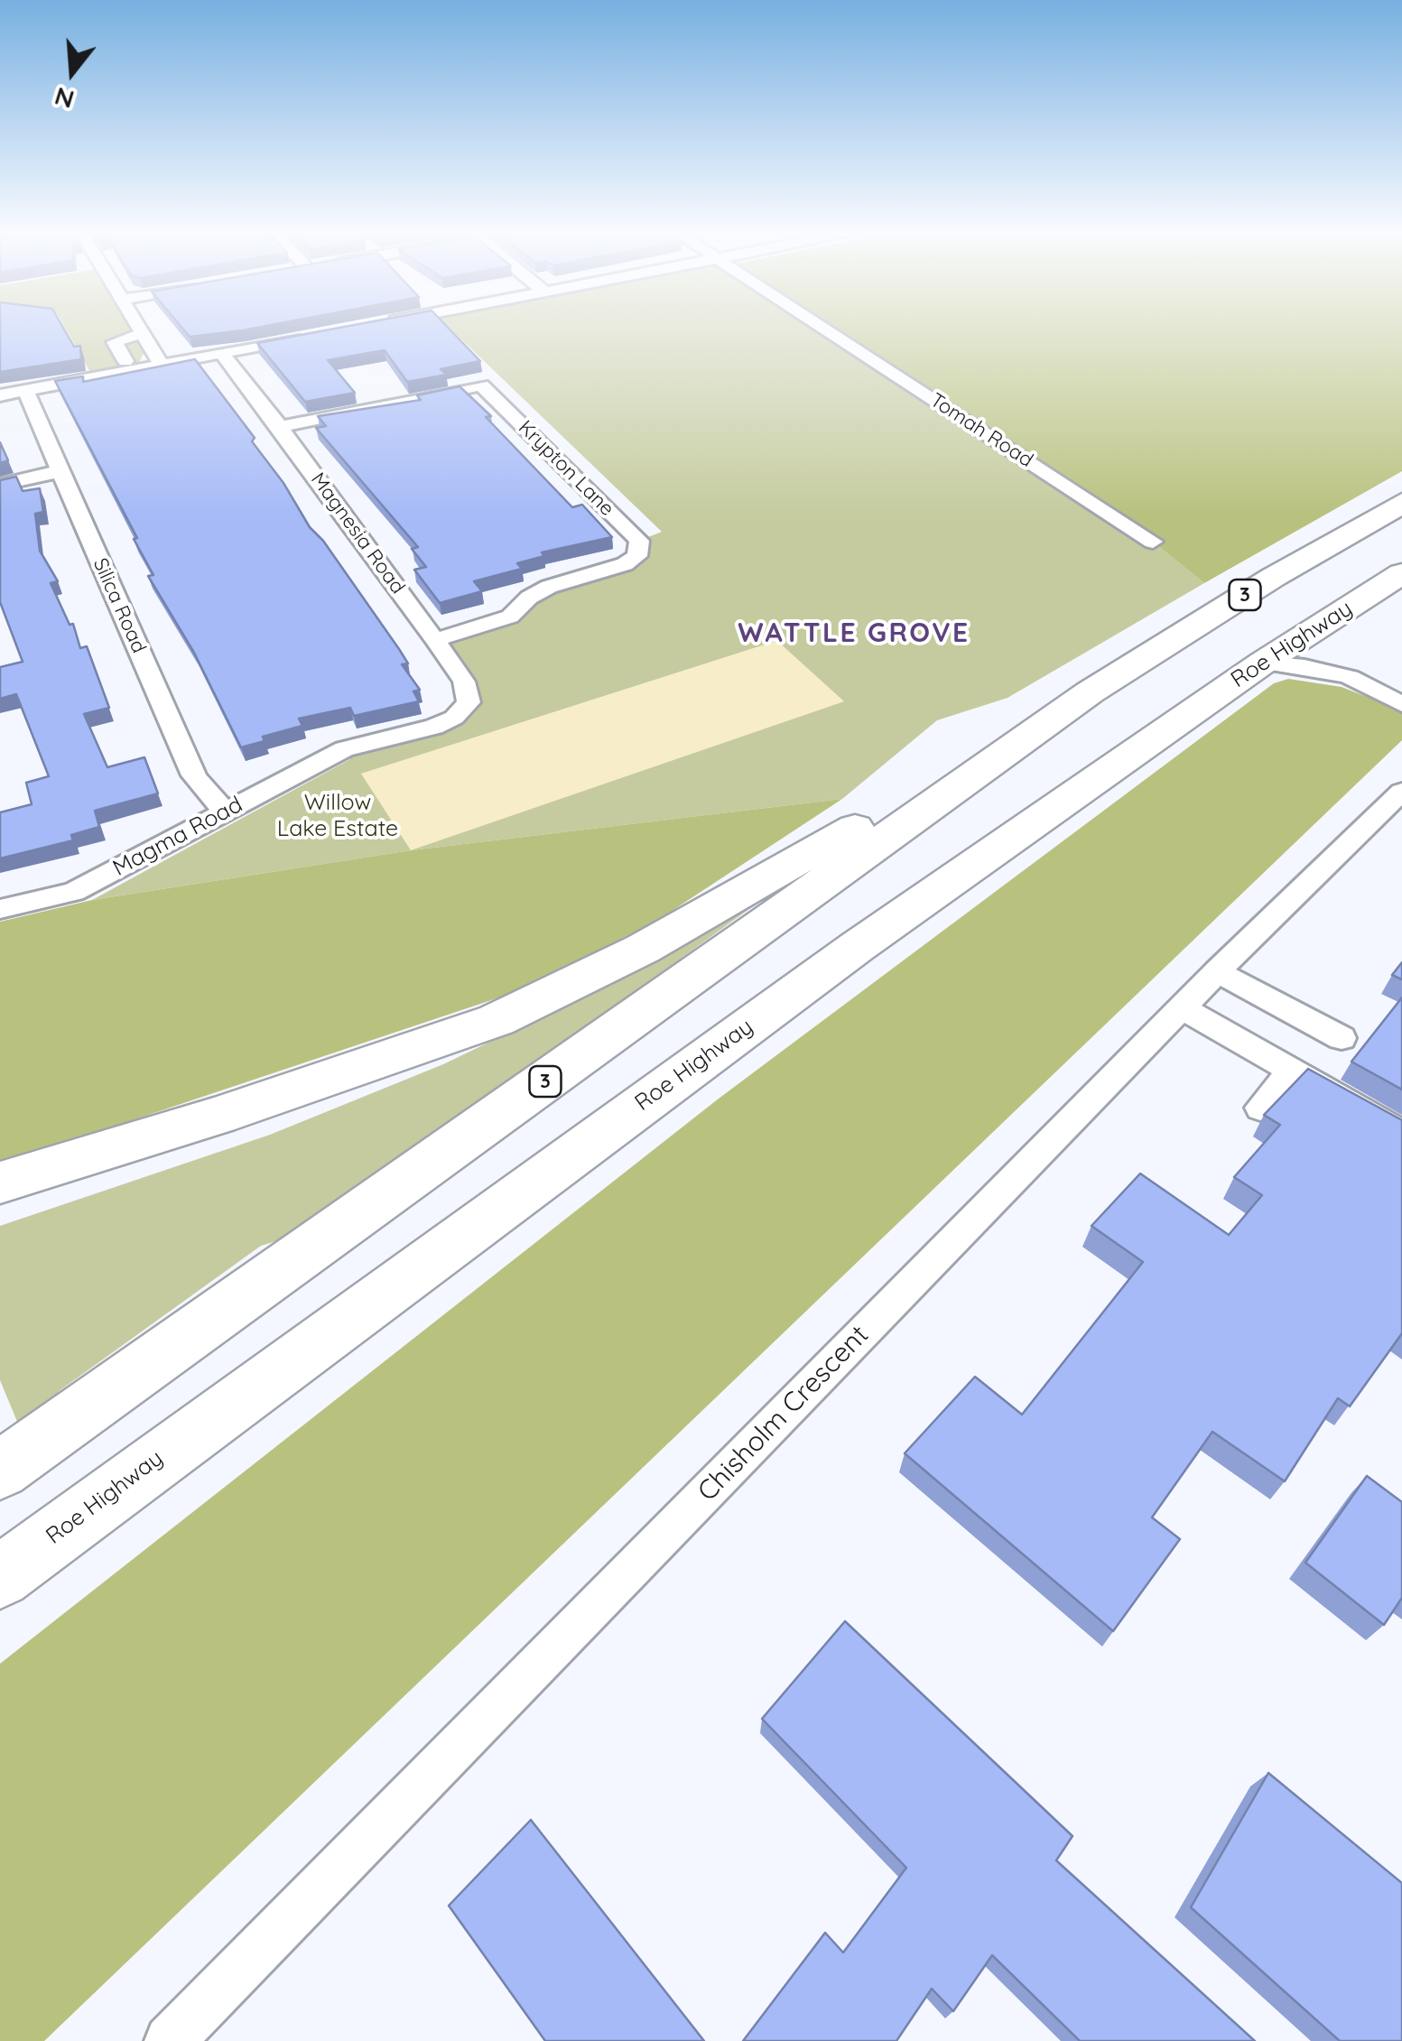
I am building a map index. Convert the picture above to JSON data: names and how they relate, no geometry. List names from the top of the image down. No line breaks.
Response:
{"streets":{"highway":["3","Roe Highway"],"street":["Tomah Road","Krypton Lane","Magnesia Road","Silica Road","Magma Road","Chisholm Crescent"]},"crossings":[["Krypton Lane","Magnesia Road"],["Magnesia Road","Magma Road"],["Silica Road","Magma Road"]],"districts":["WATTLE GROVE"],"parks":["Willow Lake Estate"],"north":"bottom"}
